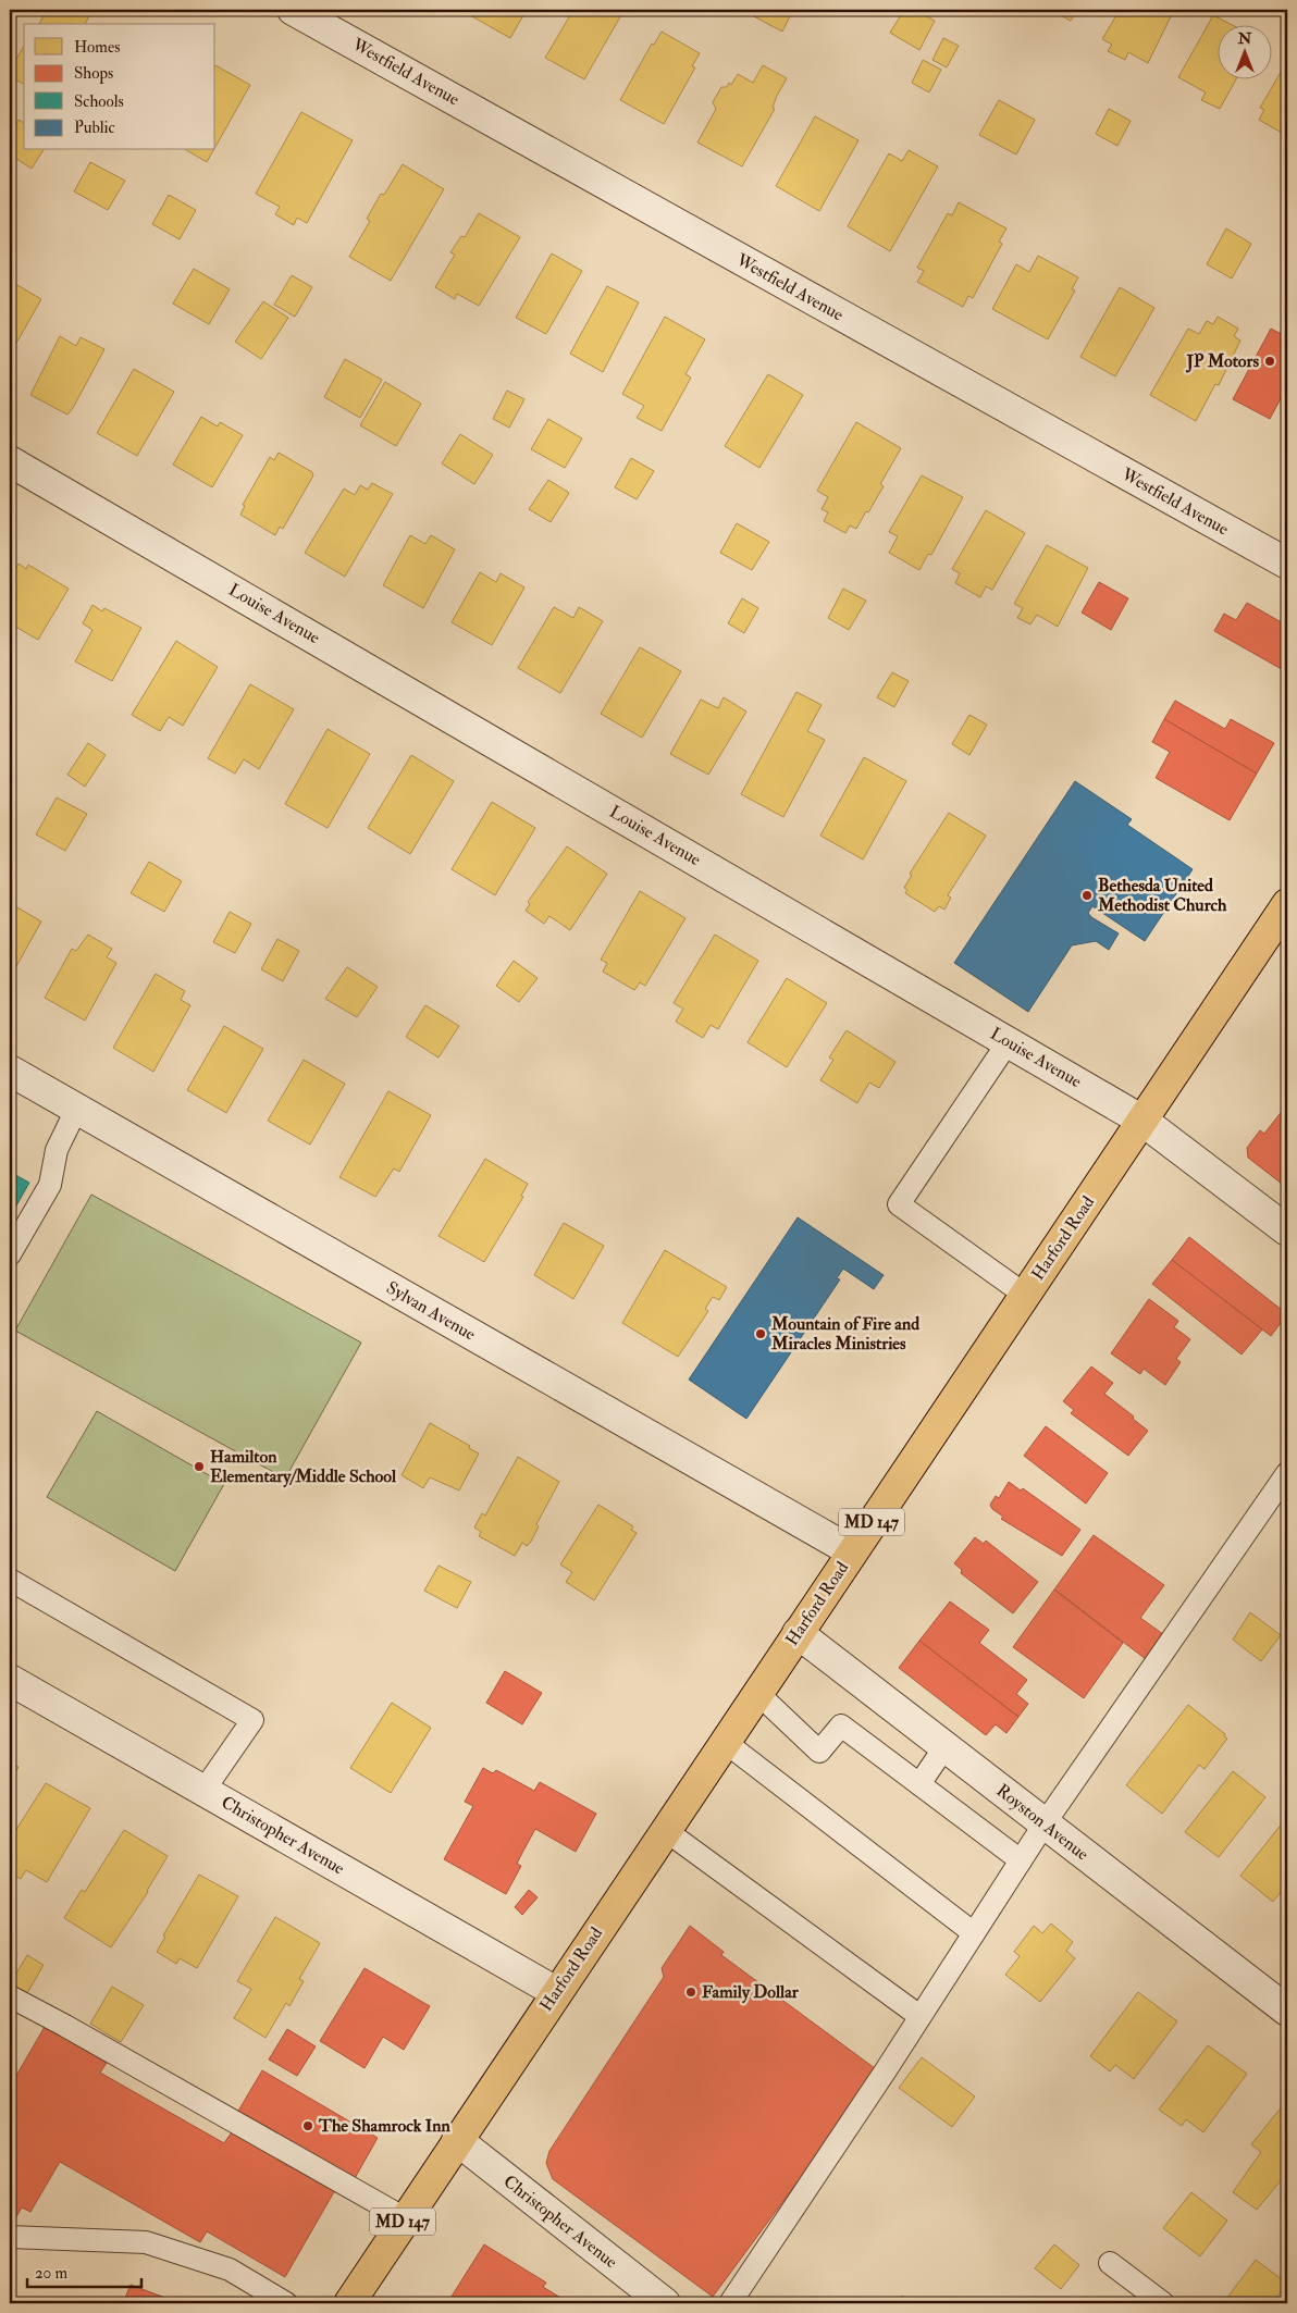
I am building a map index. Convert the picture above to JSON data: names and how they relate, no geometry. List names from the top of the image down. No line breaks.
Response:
{"streets":{"main road":["Harford Road","MD 147"],"street":["Westfield Avenue","Louise Avenue","Sylvan Avenue","Royston Avenue","Christopher Avenue"]},"crossings":[["Louise Avenue","Harford Road"],["Harford Road","Sylvan Avenue"],["Harford Road","Royston Avenue"],["Harford Road","Christopher Avenue"]],"places":["JP Motors","Bethesda United Methodist Church","Mountain of Fire and Miracles Ministries","Hamilton Elementary/Middle School","Family Dollar","The Shamrock Inn"],"legend":["Homes","Shops","Schools","Public"],"scale_bar":"20 m","north":"top"}
